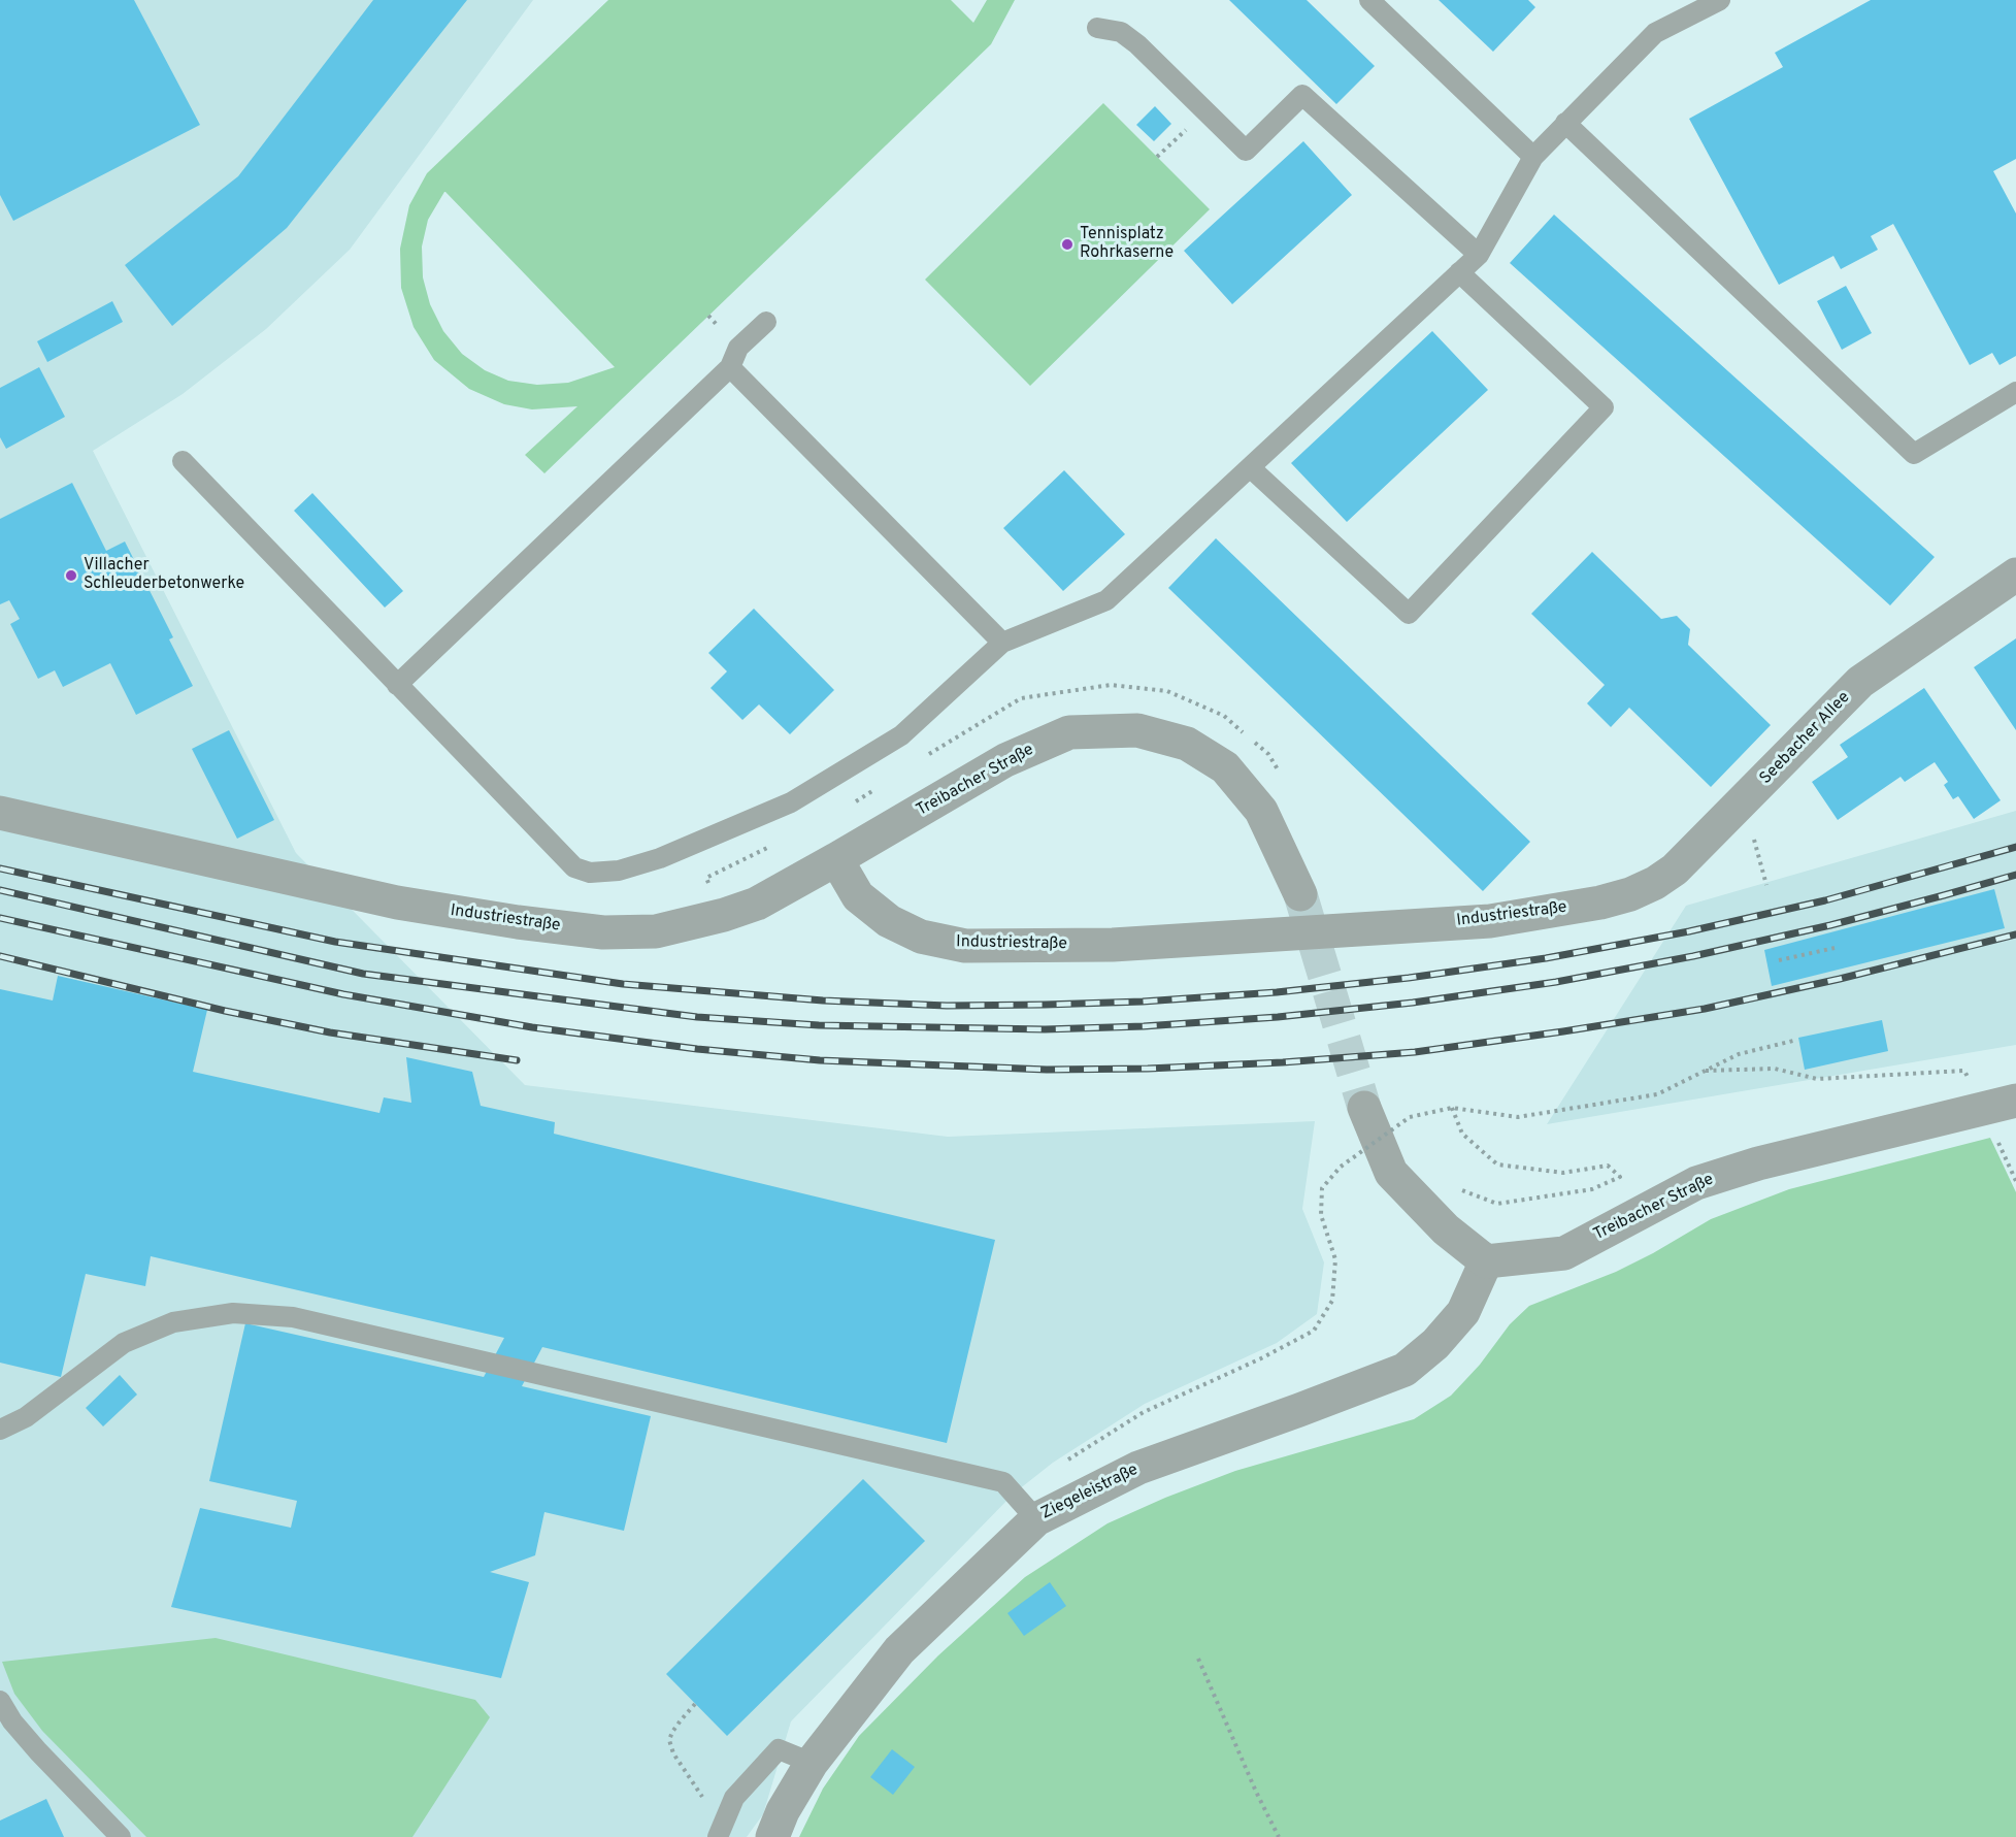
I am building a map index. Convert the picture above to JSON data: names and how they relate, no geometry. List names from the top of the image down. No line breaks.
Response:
{"streets":{"street":["Seebacher Allee","Treibacher Straße","Industriestraße","Ziegeleistraße"]},"crossings":[["Seebacher Allee","Industriestraße"],["Treibacher Straße","Industriestraße"],["Treibacher Straße","Ziegeleistraße"]],"places":["Tennisplatz Rohrkaserne","Villacher Schleuderbetonwerke"]}
